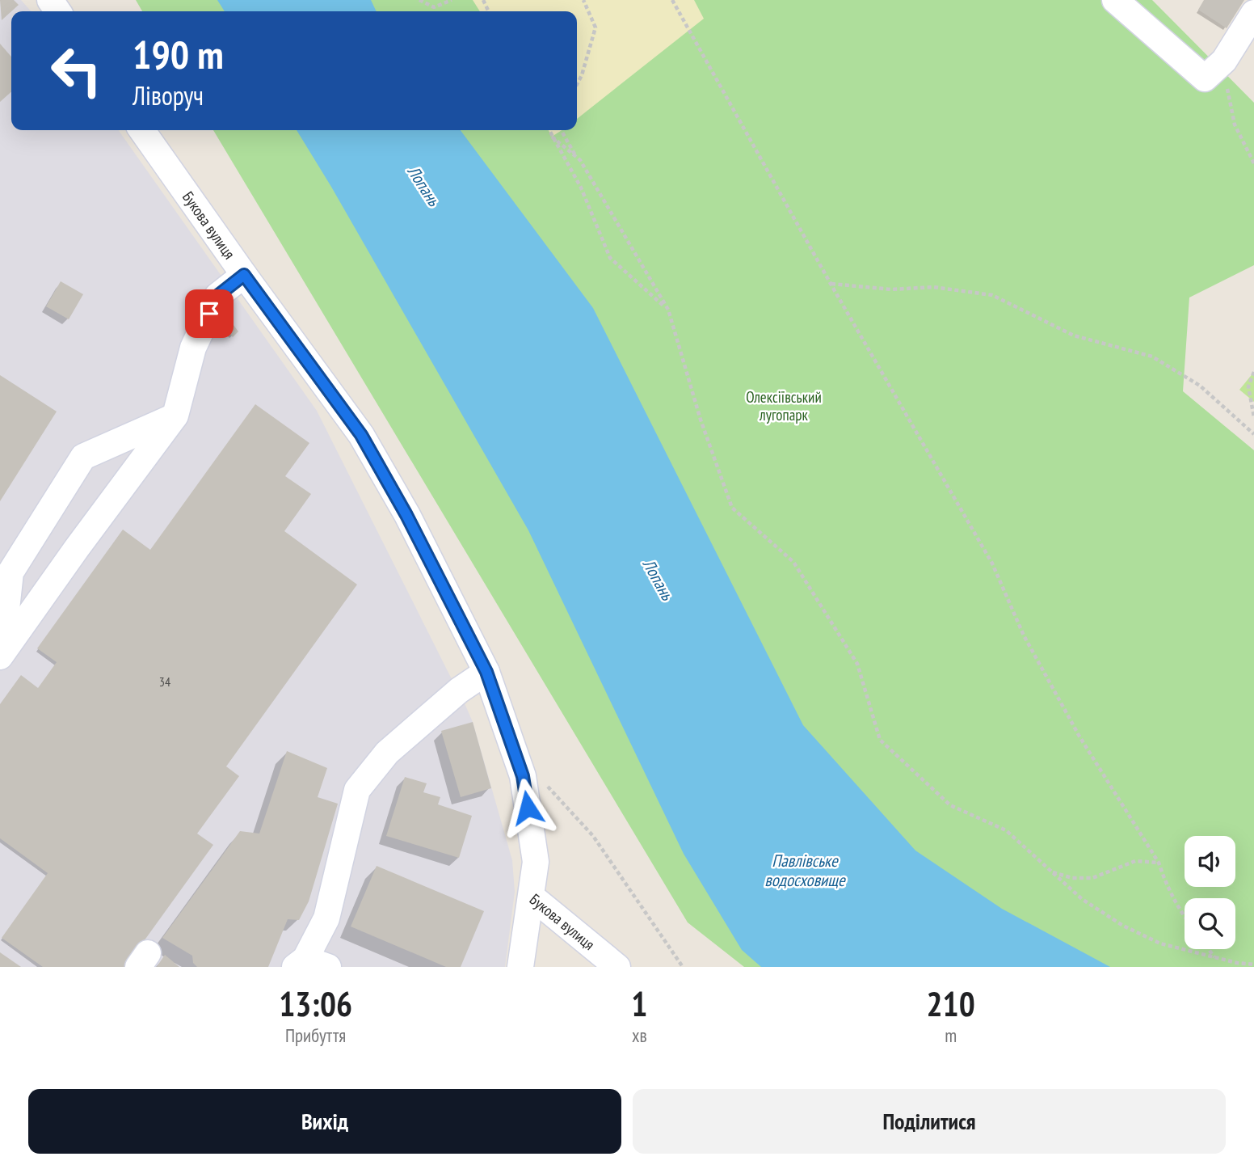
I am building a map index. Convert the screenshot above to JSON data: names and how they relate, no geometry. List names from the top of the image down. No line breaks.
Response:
{"streets":{"street":["Букова вулиця"]},"water":["Лопань","Павлівське водосховище"],"parks":["Олексіївський лугопарк"],"house_numbers":["34"],"page":{"turn":["190 m","Ліворуч"],"eta":["13:06","Прибуття","1","хв","210","m"],"buttons":["Вихід","Поділитися"]}}
